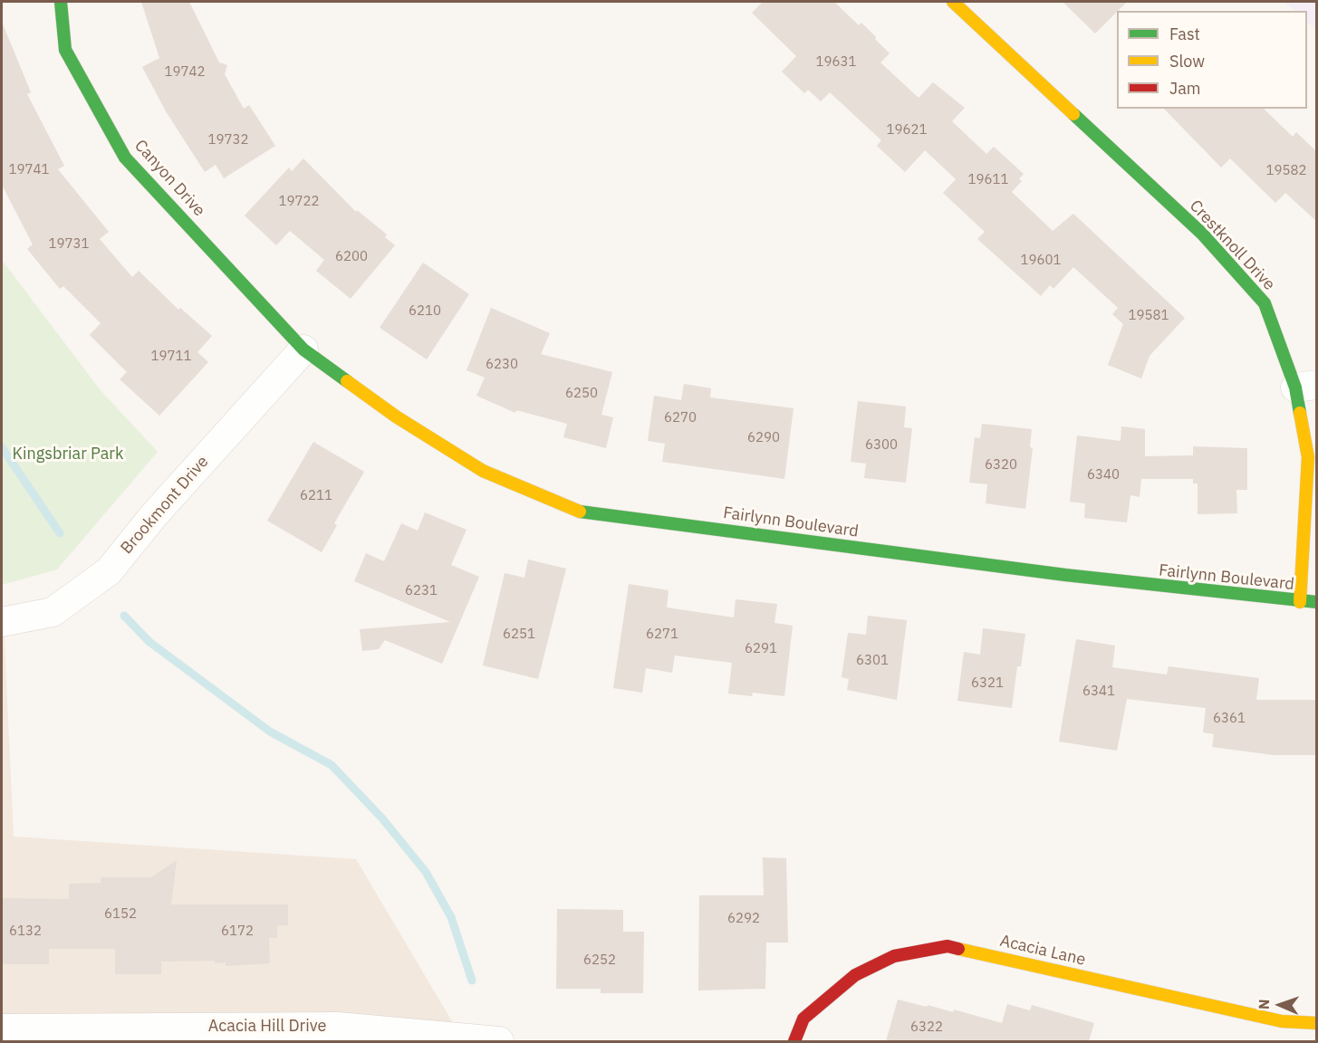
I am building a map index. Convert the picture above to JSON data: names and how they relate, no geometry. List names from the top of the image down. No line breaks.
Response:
{"streets":{"street":["Canyon Drive","Crestknoll Drive","Brookmont Drive","Fairlynn Boulevard","Acacia Lane","Acacia Hill Drive"]},"crossings":[["Canyon Drive","Brookmont Drive"],["Canyon Drive","Fairlynn Boulevard"],["Crestknoll Drive","Fairlynn Boulevard"],["Brookmont Drive","Fairlynn Boulevard"]],"parks":["Kingsbriar Park"],"house_numbers":["19631","19742","19621","19732","19741","19582","19611","19722","19731","6200","19601","6210","19581","19711","6230","6250","6270","6290","6300","6320","6340","6211","6231","6251","6271","6291","6301","6321","6341","6361","6152","6292","6132","6172","6252","6322"],"legend":["Fast","Slow","Jam"],"north":"left"}
